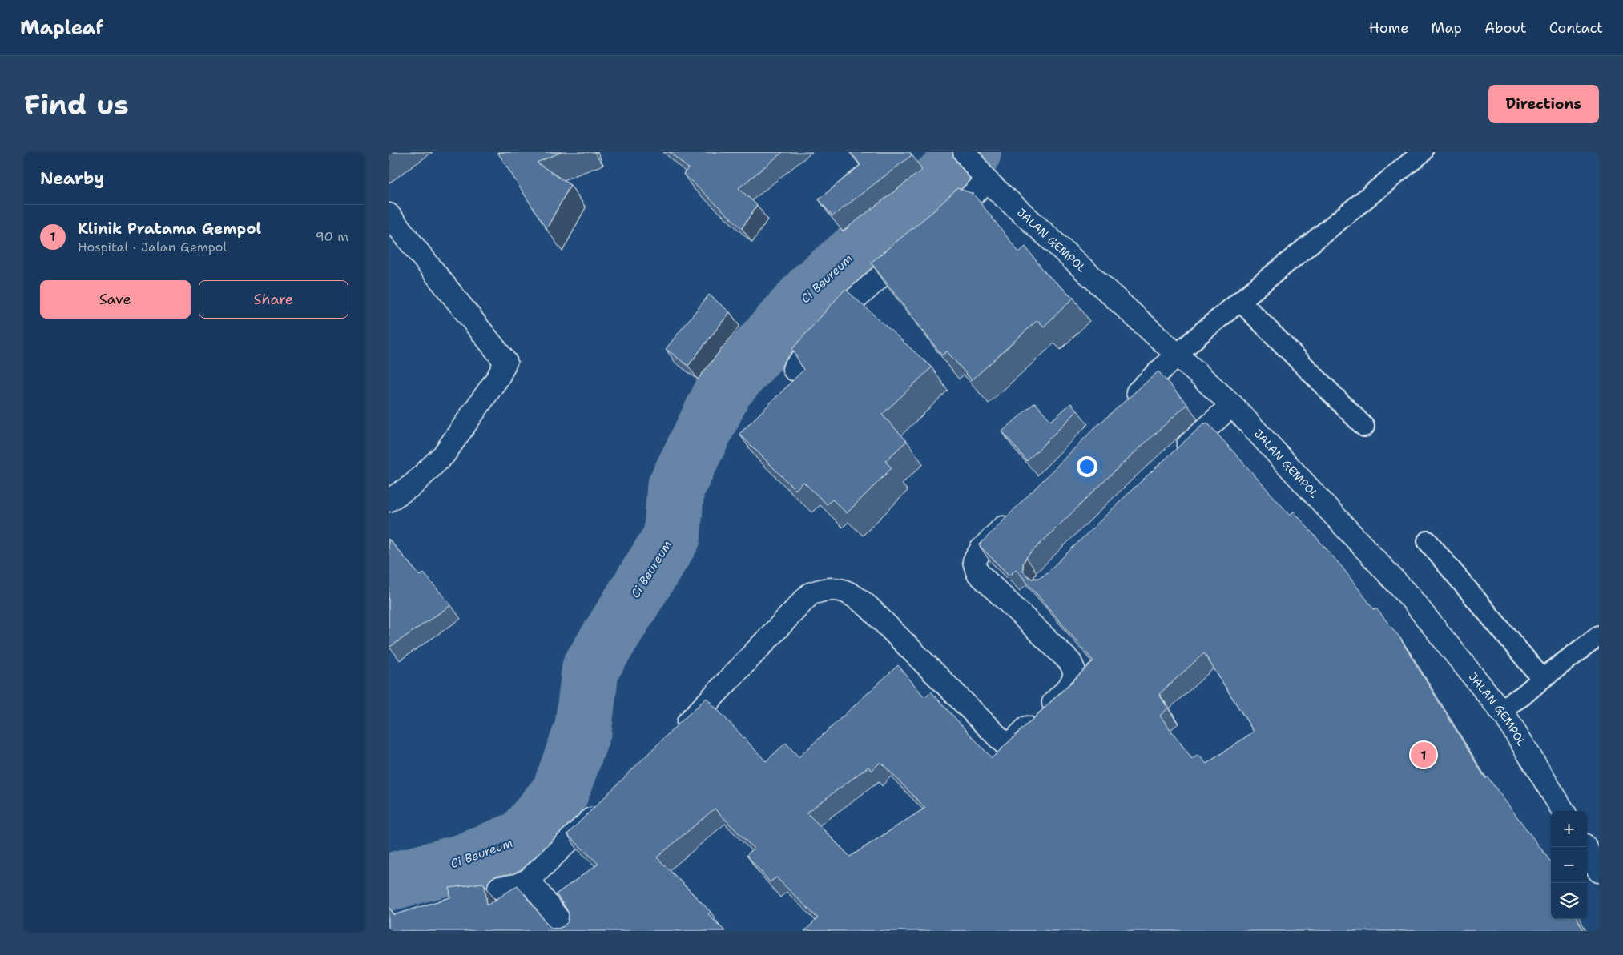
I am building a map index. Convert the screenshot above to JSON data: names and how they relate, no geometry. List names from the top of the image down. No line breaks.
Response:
{"streets":{"street":["JALAN GEMPOL"]},"water":["Ci Beureum"],"page":{"header":"Mapleaf","nav":["Home","Map","About","Contact"],"buttons":["Directions",["Save","Share"]],"title":"Find us","heading":"Nearby","list":[{"mark":"1","name":"Klinik Pratama Gempol","note":"Hospital · Jalan Gempol","value":"90 m"}],"pins":"1","map_buttons":["+","−"]}}
